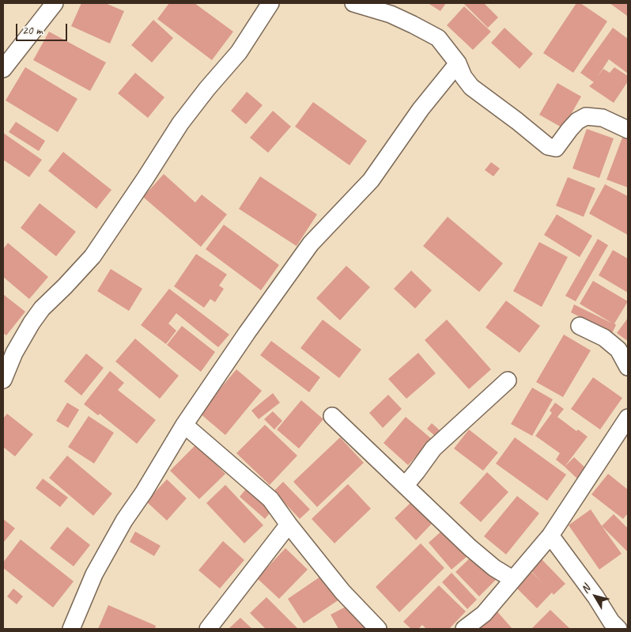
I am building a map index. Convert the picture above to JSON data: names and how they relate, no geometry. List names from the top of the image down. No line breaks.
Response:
{"scale_bar":"20 m","north":"top left"}
